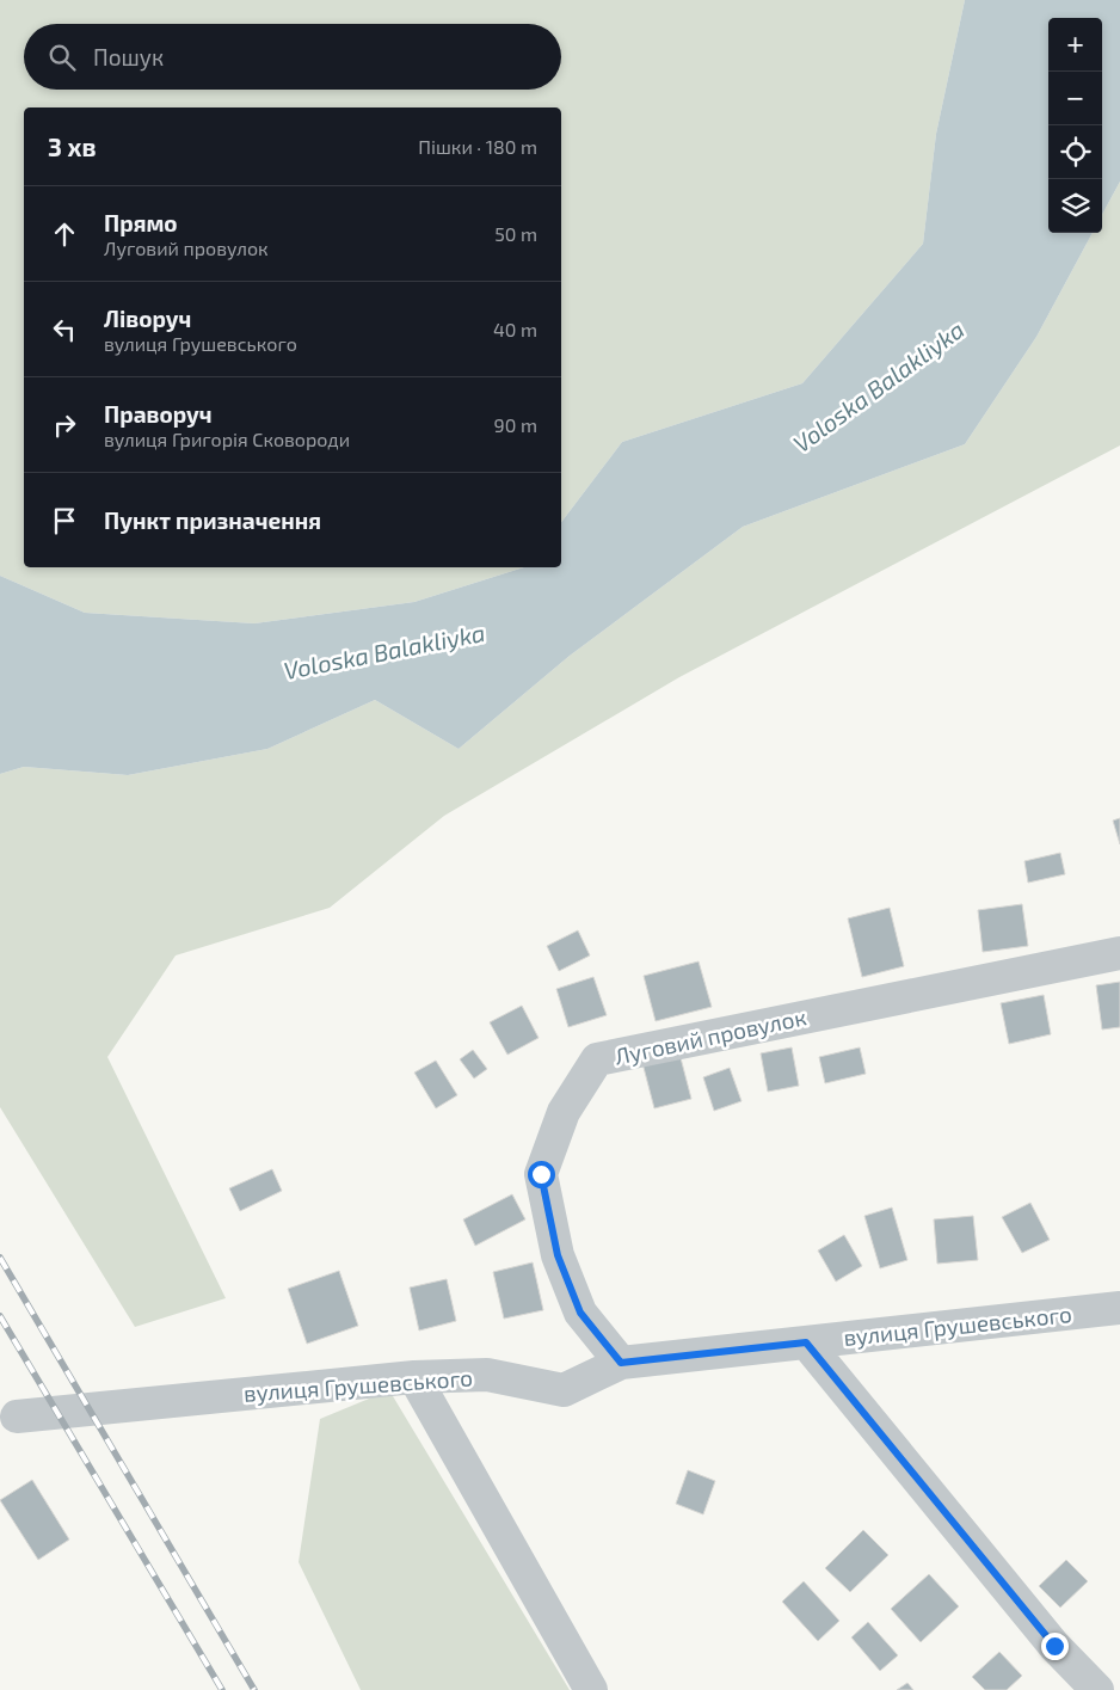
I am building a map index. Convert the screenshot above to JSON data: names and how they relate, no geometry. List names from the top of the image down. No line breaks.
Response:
{"streets":{"street":["Луговий провулок","вулиця Грушевського"]},"crossings":[["Луговий провулок","вулиця Грушевського"]],"water":["Voloska Balakliyka"],"page":{"map_buttons":["+","−"],"search":"Пошук","heading":["3 хв","Пішки · 180 m"],"list":[["Прямо","Луговий провулок","50 m"],["Ліворуч","вулиця Грушевського","40 m"],["Праворуч","вулиця Григорія Сковороди","90 m"],"Пункт призначення"]}}
